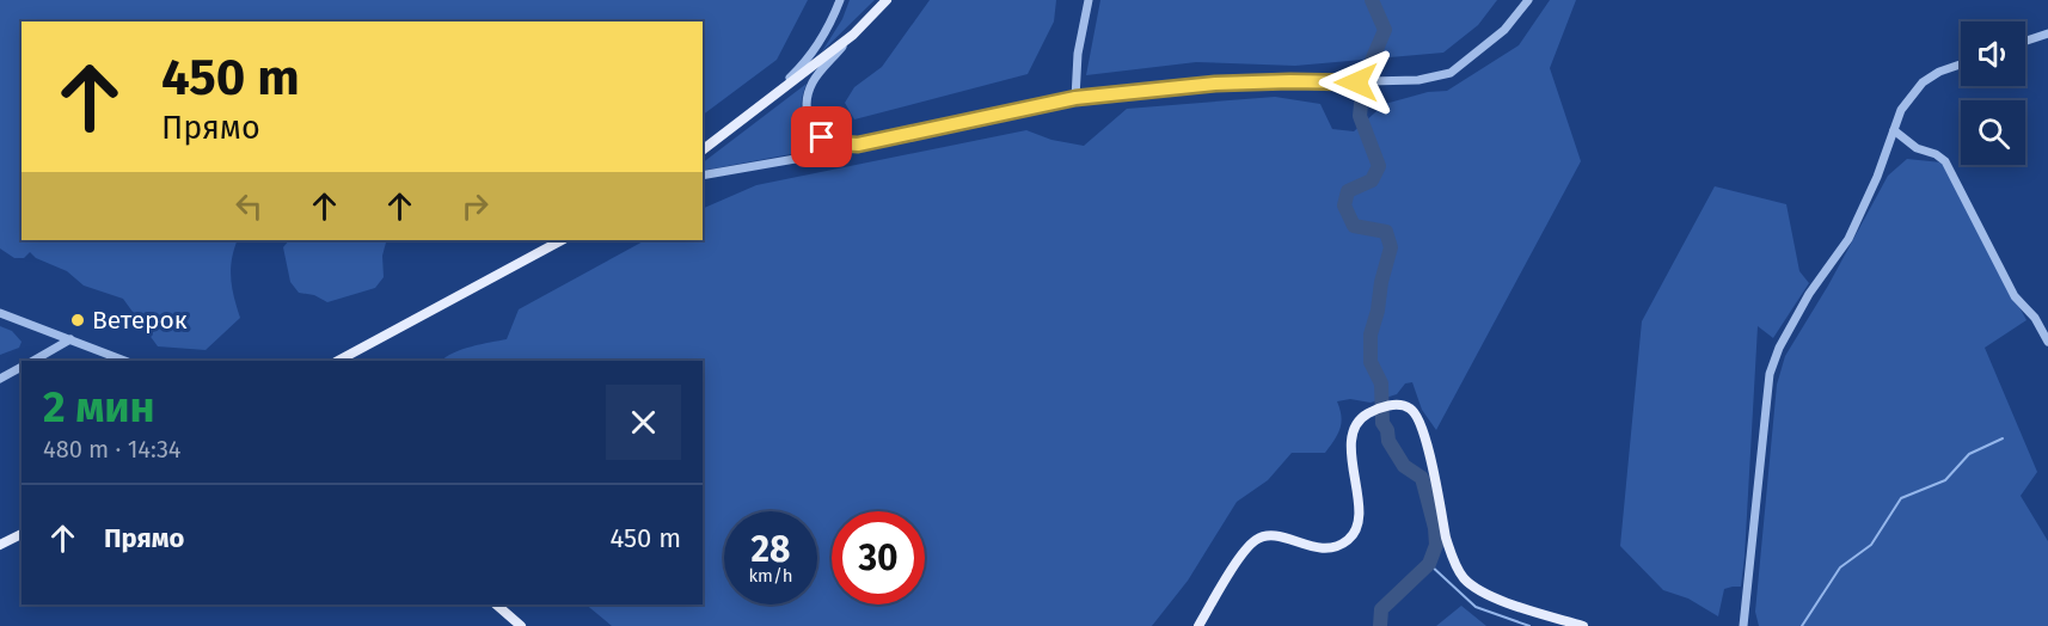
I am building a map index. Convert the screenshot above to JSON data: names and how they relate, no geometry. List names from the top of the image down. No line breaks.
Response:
{"places":["Ветерок"],"page":{"turn":["450 m","Прямо"],"heading":["2 мин","480 m · 14:34"],"list":[{"name":"Прямо","value":"450 m"}],"speed":"28 km/h","limit":"30"}}
